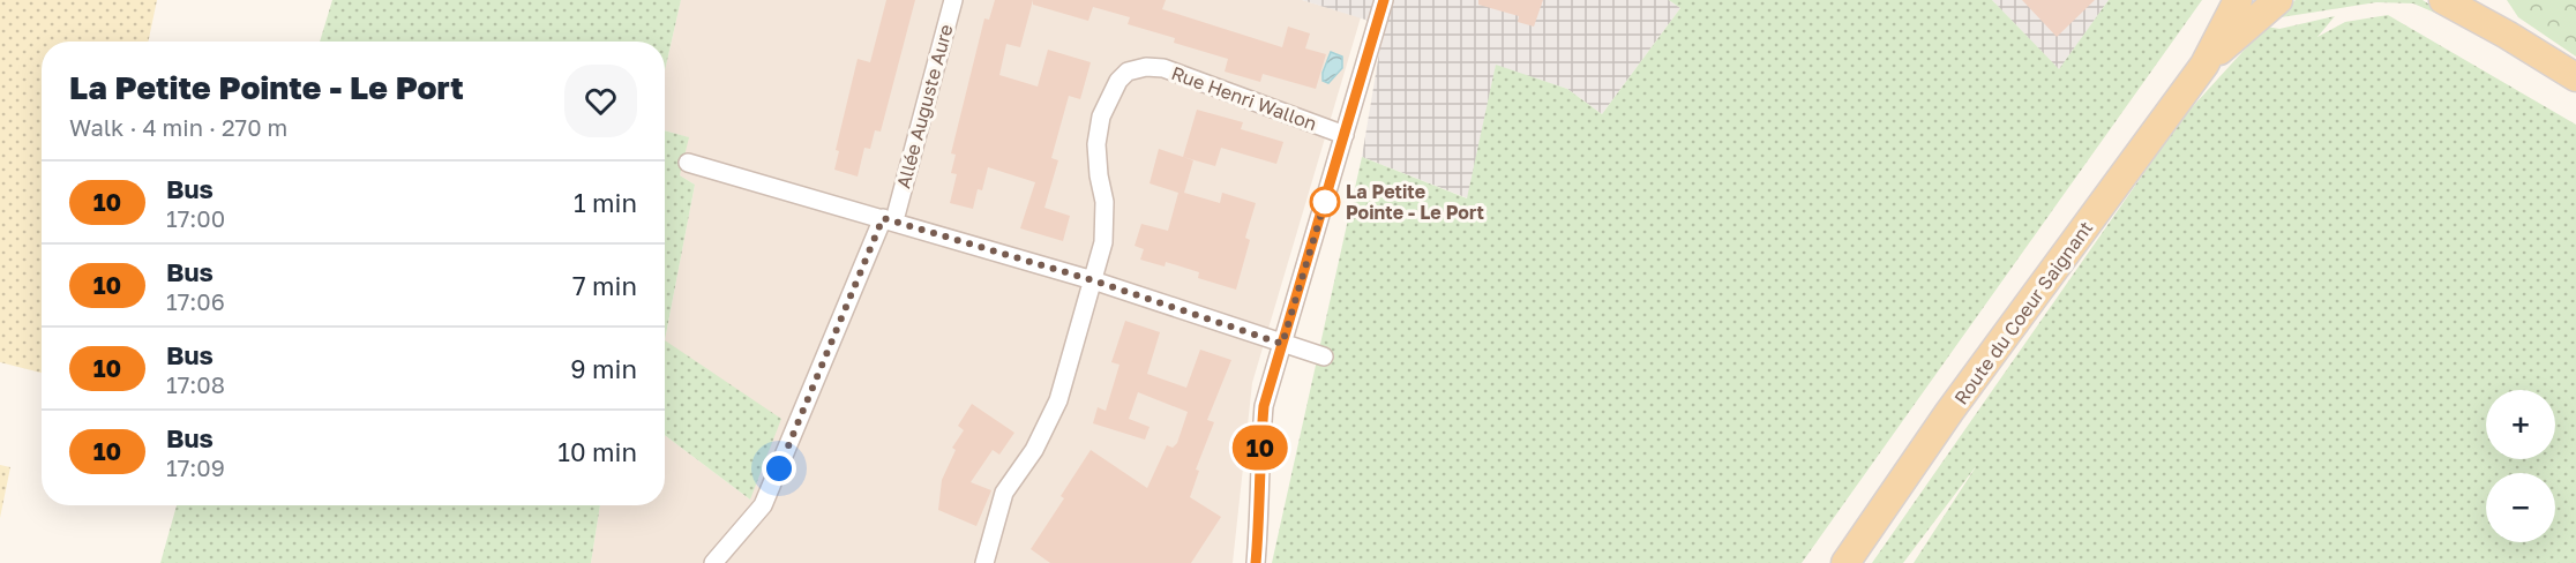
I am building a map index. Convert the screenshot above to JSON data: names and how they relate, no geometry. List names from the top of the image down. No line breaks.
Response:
{"streets":{"main road":["Route du Coeur Saignant"],"street":["Rue Henri Wallon","Allée Auguste Aure"]},"places":["La Petite Pointe - Le Port"],"lines":["bus line 10"],"page":{"on_map":"10","heading":["La Petite Pointe - Le Port","Walk · 4 min · 270 m"],"list":[{"mark":"10","name":"Bus","note":"17:00","value":"1 min"},{"mark":"10","name":"Bus","note":"17:06","value":"7 min"},{"mark":"10","name":"Bus","note":"17:08","value":"9 min"},{"mark":"10","name":"Bus","note":"17:09","value":"10 min"}],"map_buttons":["+","−"]}}
